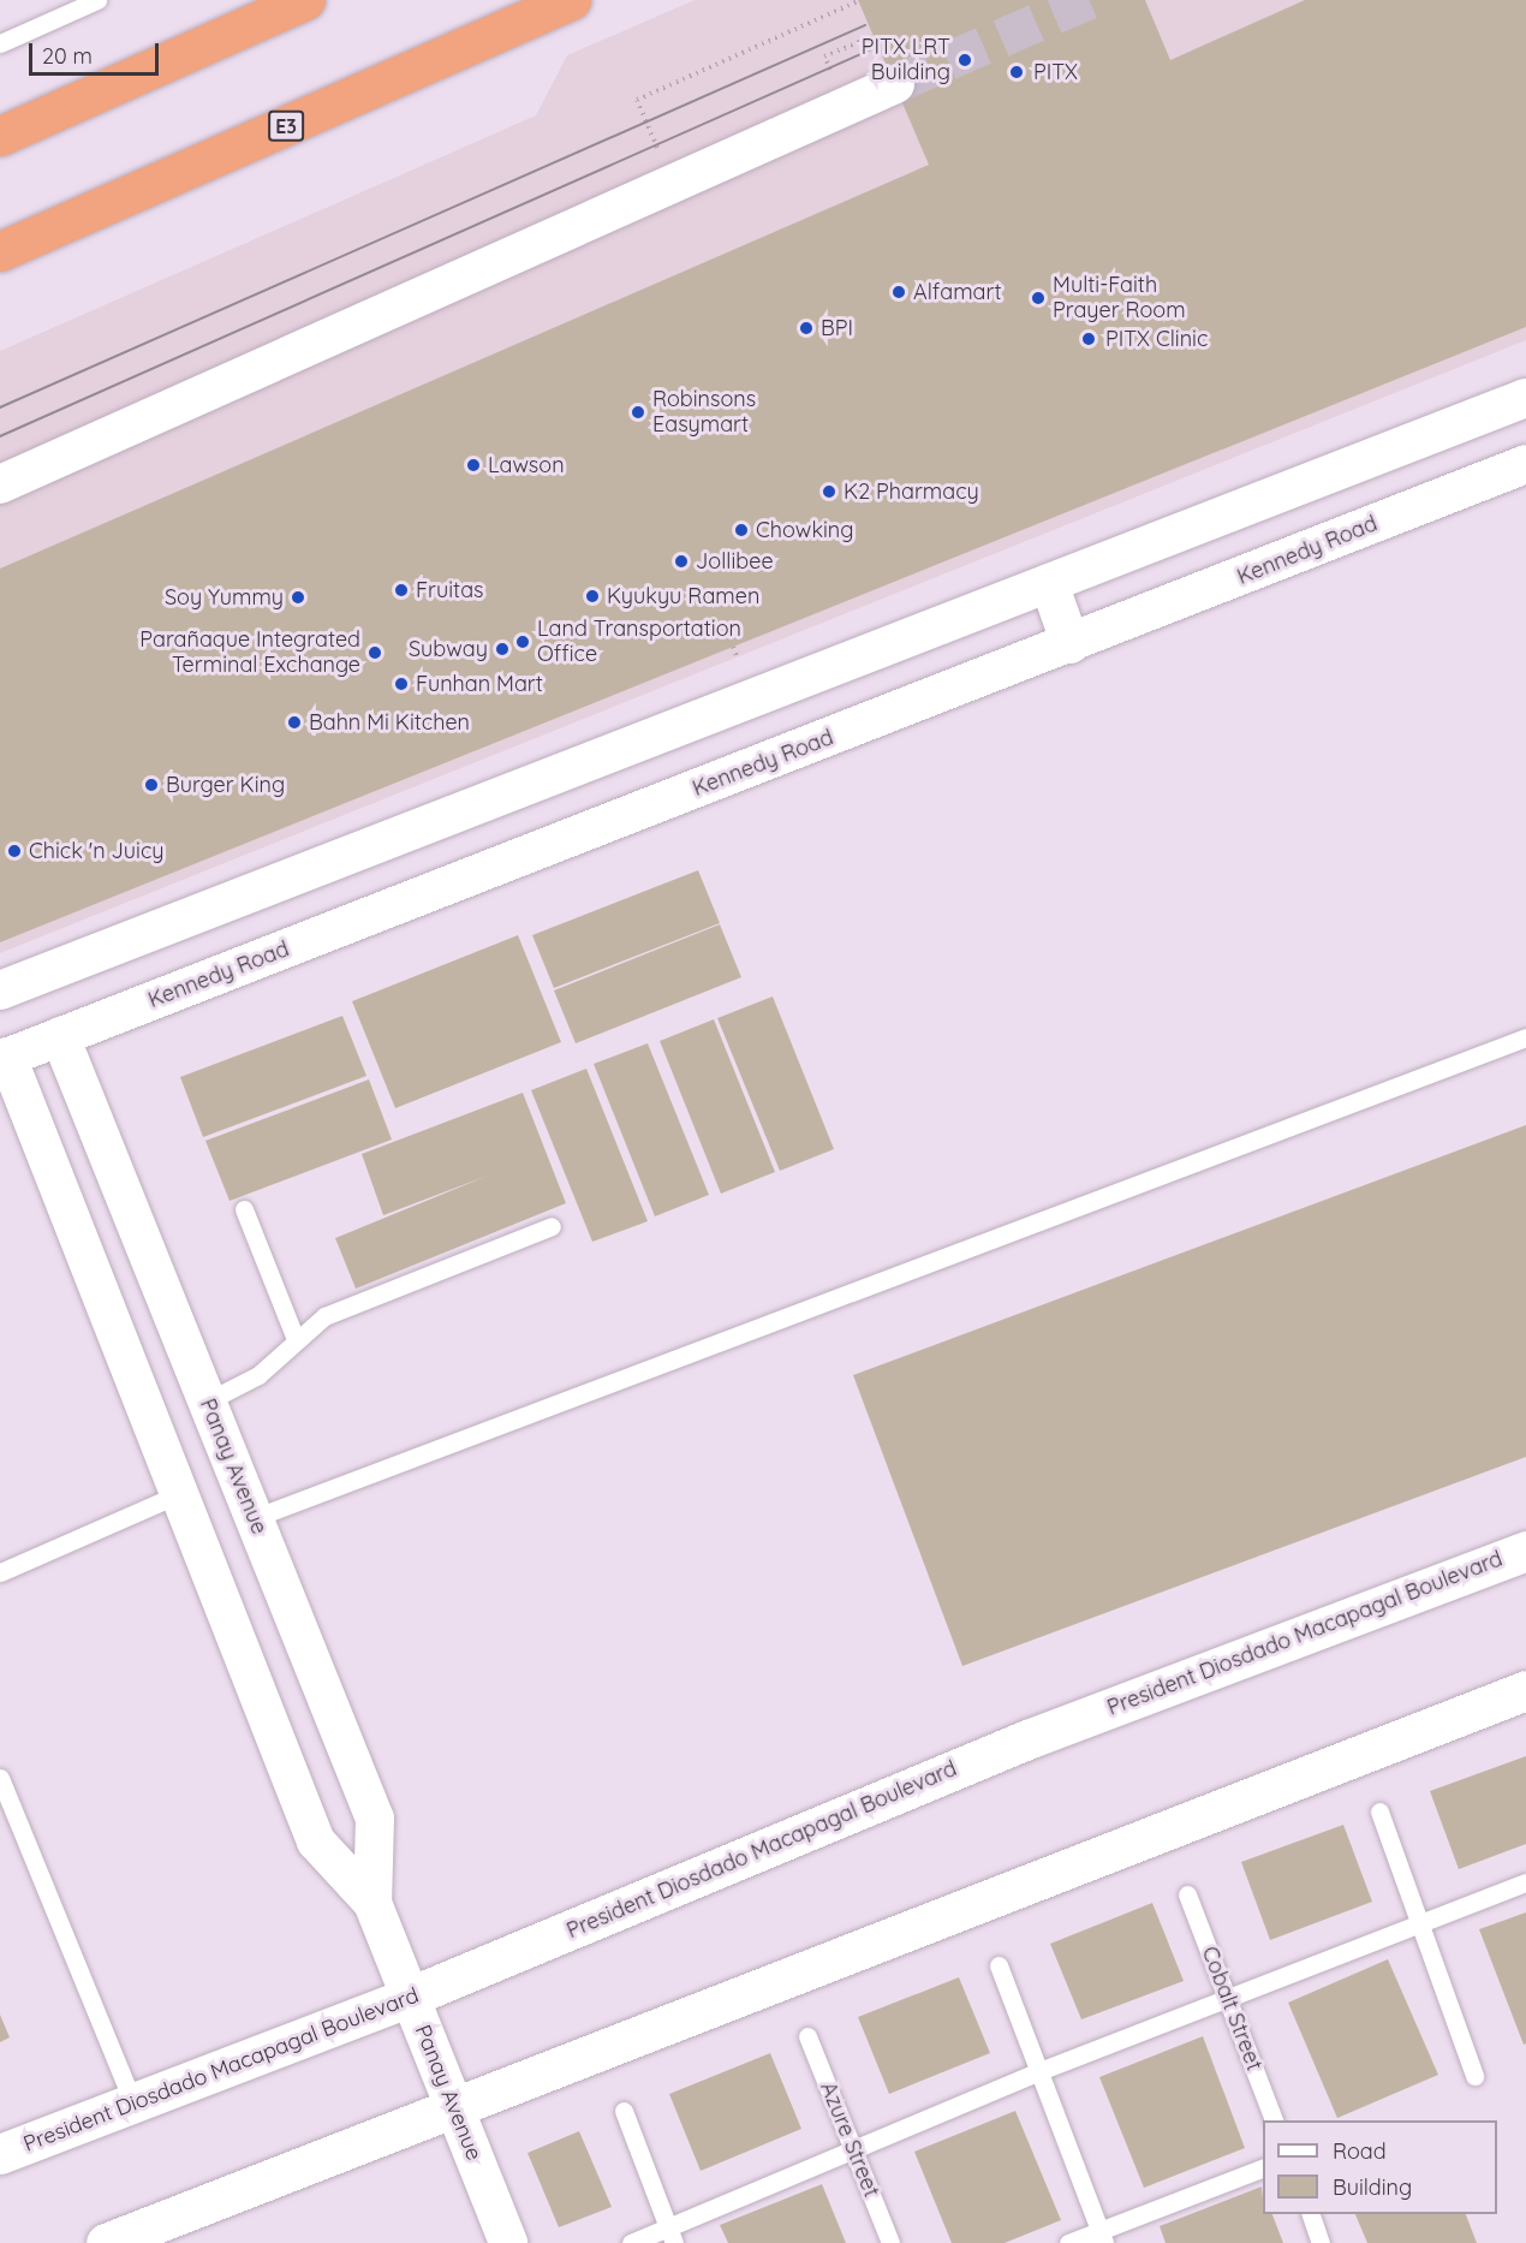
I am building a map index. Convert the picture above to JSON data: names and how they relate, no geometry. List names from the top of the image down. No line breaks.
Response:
{"streets":{"highway":["E3"],"main road":["President Diosdado Macapagal Boulevard"],"street":["Kennedy Road","Panay Avenue"],"lane":["Cobalt Street","Azure Street"]},"crossings":[["Kennedy Road","Panay Avenue"],["Panay Avenue","President Diosdado Macapagal Boulevard"]],"places":["PITX LRT Building","PITX","Alfamart","Multi-Faith Prayer Room","BPI","PITX Clinic","Robinsons Easymart","Lawson","K2 Pharmacy","Chowking","Jollibee","Fruitas","Kyukyu Ramen","Soy Yummy","Land Transportation Office","Subway","Parañaque Integrated Terminal Exchange","Funhan Mart","Bahn Mi Kitchen","Burger King","Chick 'n Juicy"],"legend":["Road","Building"],"scale_bar":"20 m"}
